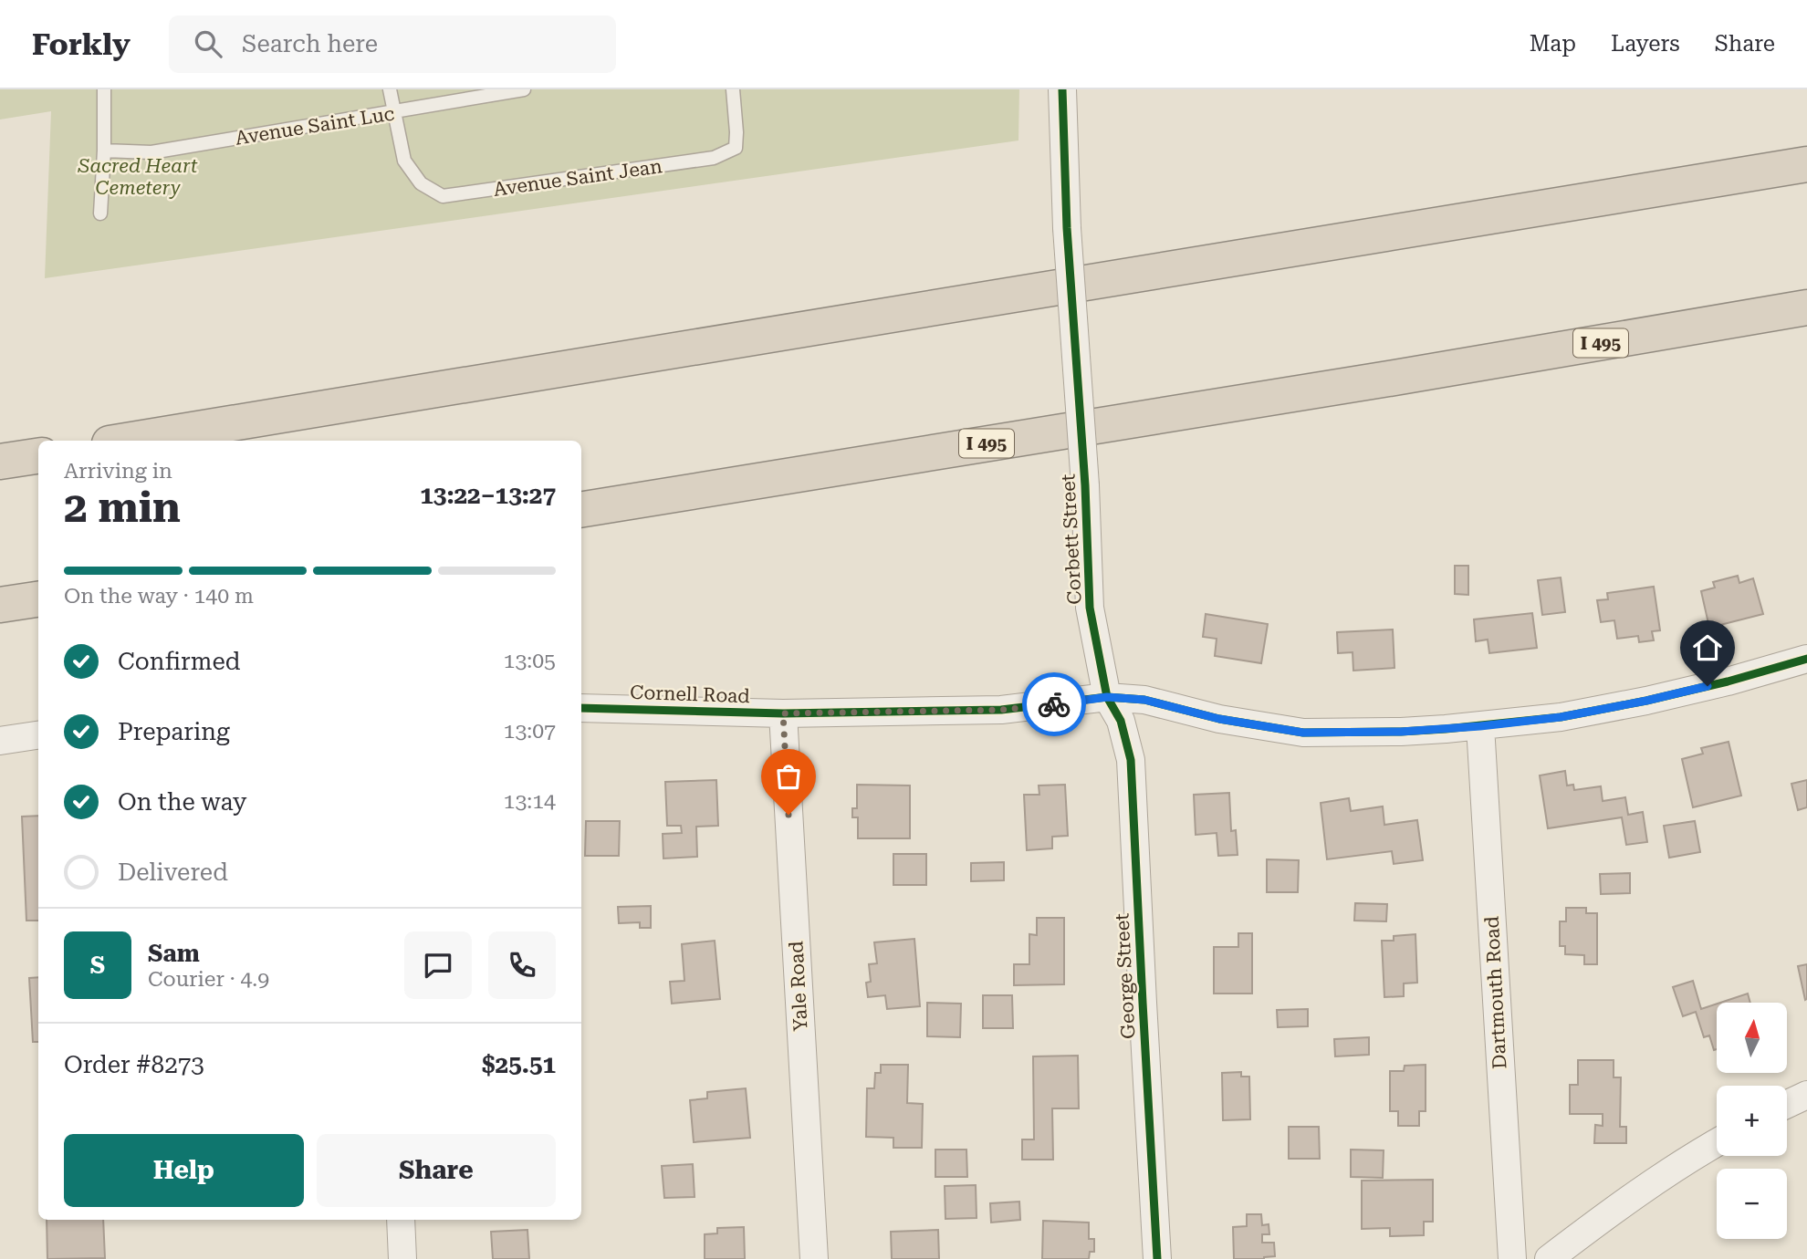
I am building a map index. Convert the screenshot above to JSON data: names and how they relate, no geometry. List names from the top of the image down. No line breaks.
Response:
{"streets":{"highway":["I 495"],"street":["Corbett Street","Cornell Road","George Street","Yale Road","Dartmouth Road"],"lane":["Avenue Saint Luc","Avenue Saint Jean"]},"crossings":[["Avenue Saint Luc","Avenue Saint Jean"],["Corbett Street","Cornell Road"],["Corbett Street","George Street"],["Cornell Road","George Street"],["Cornell Road","Yale Road"]],"parks":["Sacred Heart Cemetery"],"north":"top","page":{"header":"Forkly","search":"Search here","nav":["Map","Layers","Share"],"heading":["2 min","Arriving in","13:22–13:27"],"panel":["Sam","Courier · 4.9","Order #8273","$25.51"],"bar":"On the way · 140 m","list":[["Confirmed","13:05"],["Preparing","13:07"],["On the way","13:14"],"Delivered"],"round":"S","map_buttons":["+","−"],"buttons":["Help","Share"]}}
